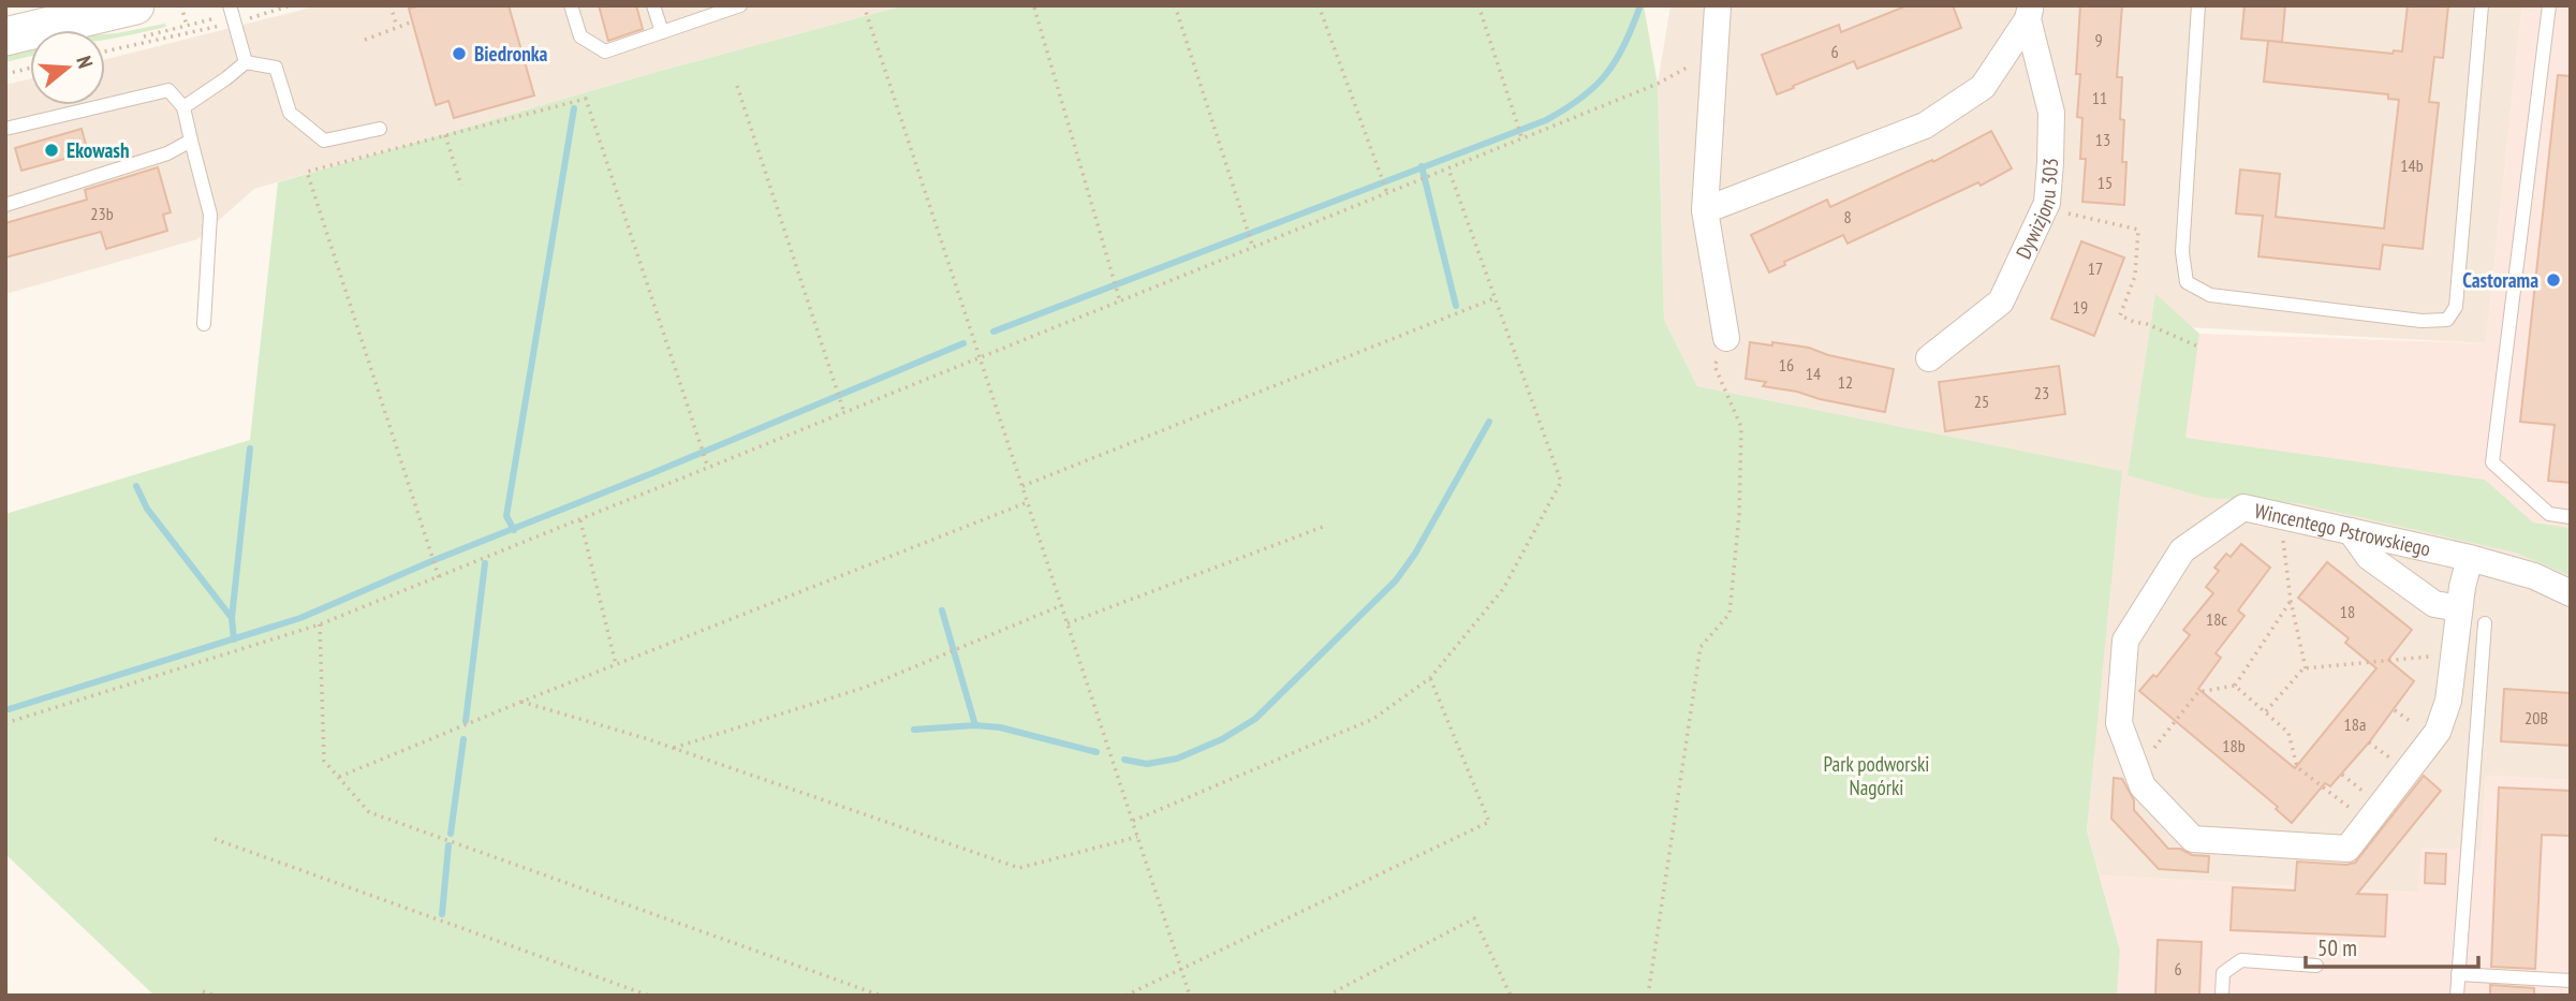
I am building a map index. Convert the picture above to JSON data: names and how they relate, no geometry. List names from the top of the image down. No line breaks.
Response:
{"streets":{"street":["Dywizjonu 303","Wincentego Pstrowskiego"]},"parks":["Park podworski Nagórki"],"places":["Biedronka","Ekowash","Castorama"],"house_numbers":["9","6","11","13","14b","15","23b","8","17","19","16","14","12","23","25","18","18c","20B","18a","18b","6"],"scale_bar":"50 m","north":"right"}
